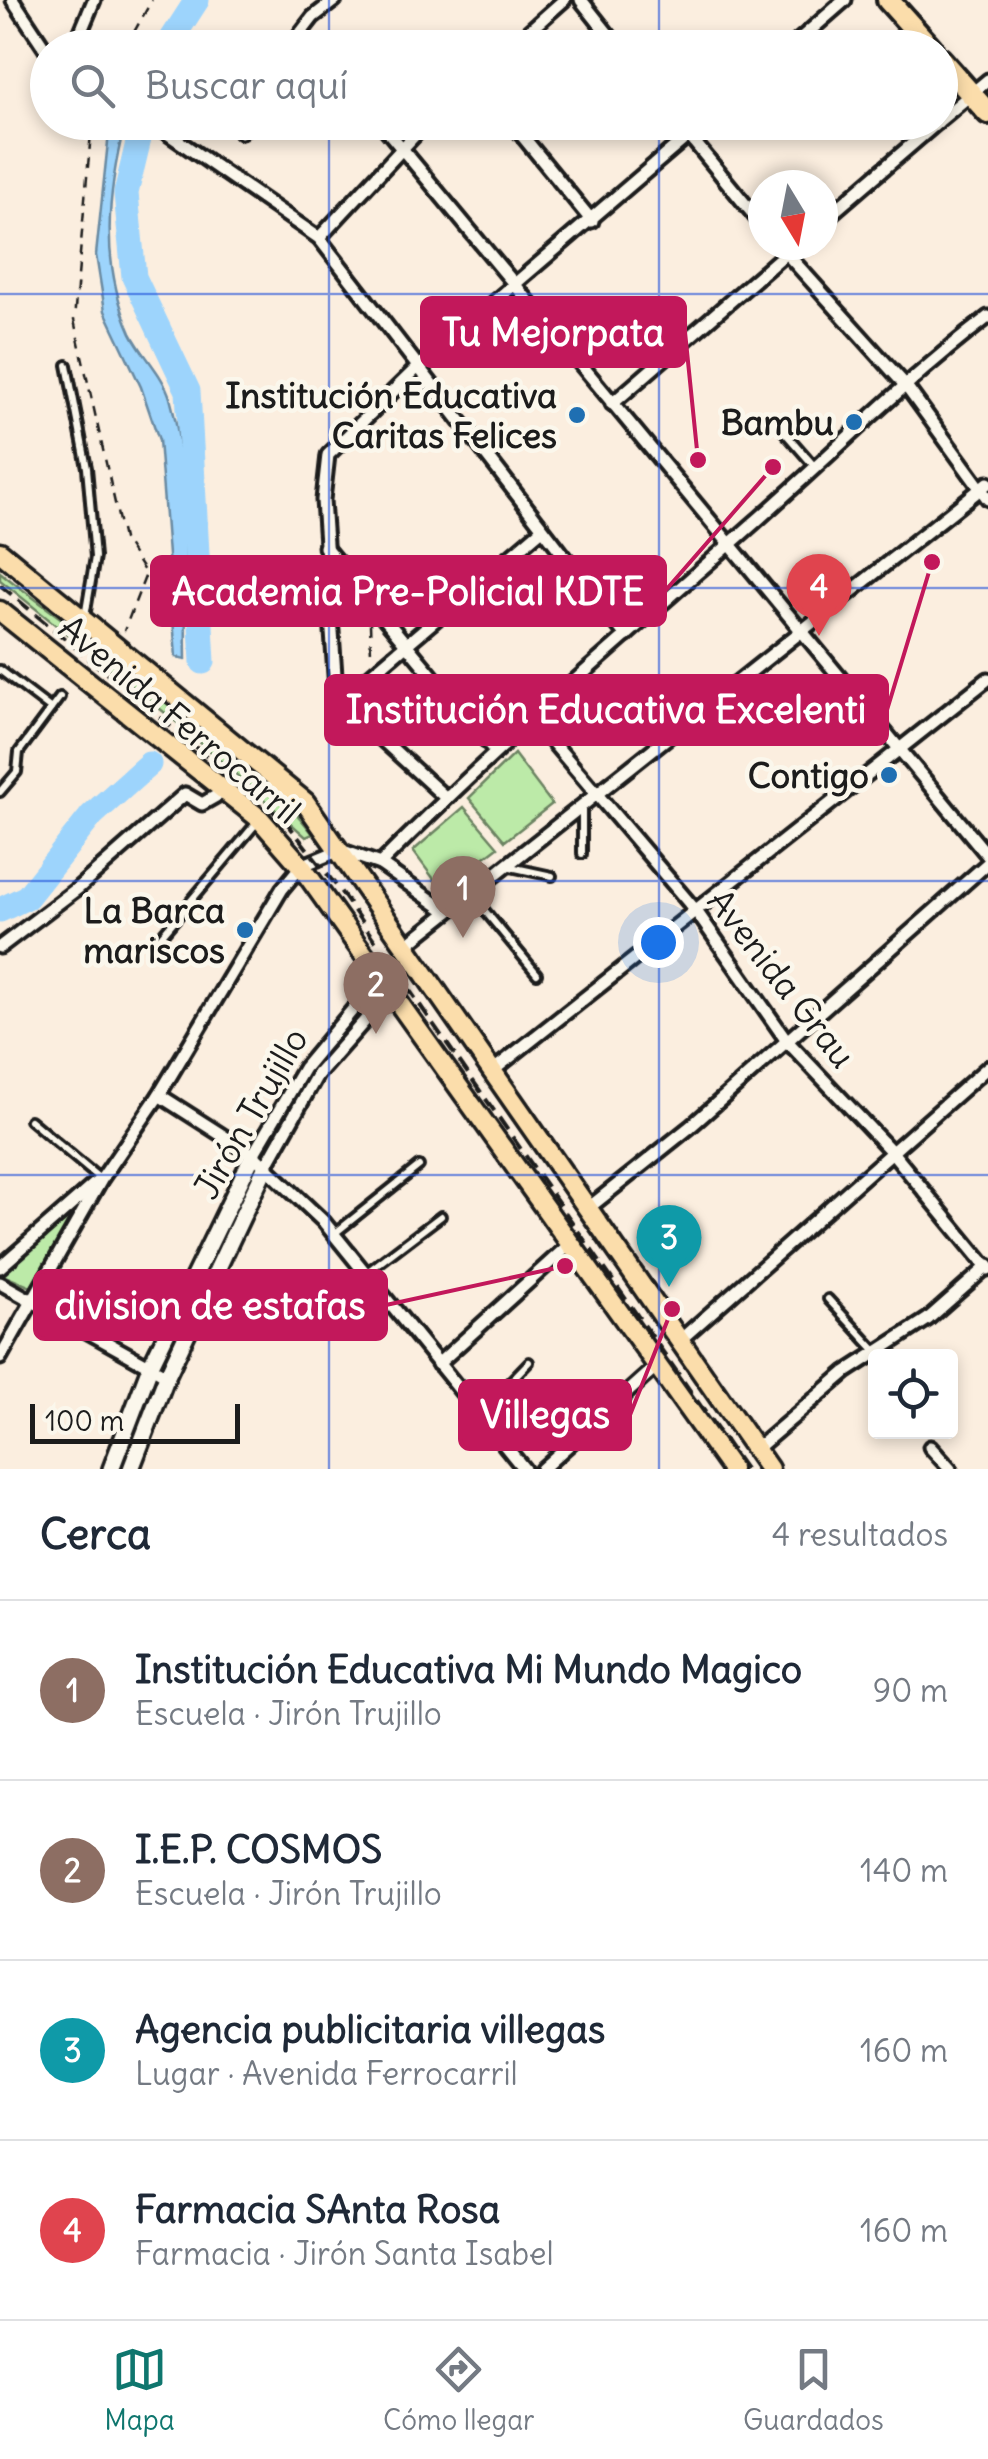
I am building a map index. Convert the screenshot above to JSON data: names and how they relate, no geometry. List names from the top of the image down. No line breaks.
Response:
{"streets":{"main road":["Avenida Ferrocarril"],"street":["Avenida Grau","Jirón Trujillo"]},"crossings":[["Avenida Ferrocarril","Jirón Trujillo"]],"places":["Institución Educativa Caritas Felices","Bambu","Tu Mejorpata","Academia Pre-Policial KDTE","Institución Educativa Excelenti","Contigo","La Barca mariscos","division de estafas","Villegas"],"scale_bar":"100 m","north":"bottom","page":{"search":"Buscar aquí","pins":["4","1","2","3"],"scale":"100 m","heading":["Cerca","4 resultados"],"list":[{"mark":"1","name":"Institución Educativa Mi Mundo Magico","note":"Escuela · Jirón Trujillo","value":"90 m"},{"mark":"2","name":"I.E.P. COSMOS","note":"Escuela · Jirón Trujillo","value":"140 m"},{"mark":"3","name":"Agencia publicitaria villegas","note":"Lugar · Avenida Ferrocarril","value":"160 m"},{"mark":"4","name":"Farmacia SAnta Rosa","note":"Farmacia · Jirón Santa Isabel","value":"160 m"}],"nav":["Mapa","Cómo llegar","Guardados"]}}
